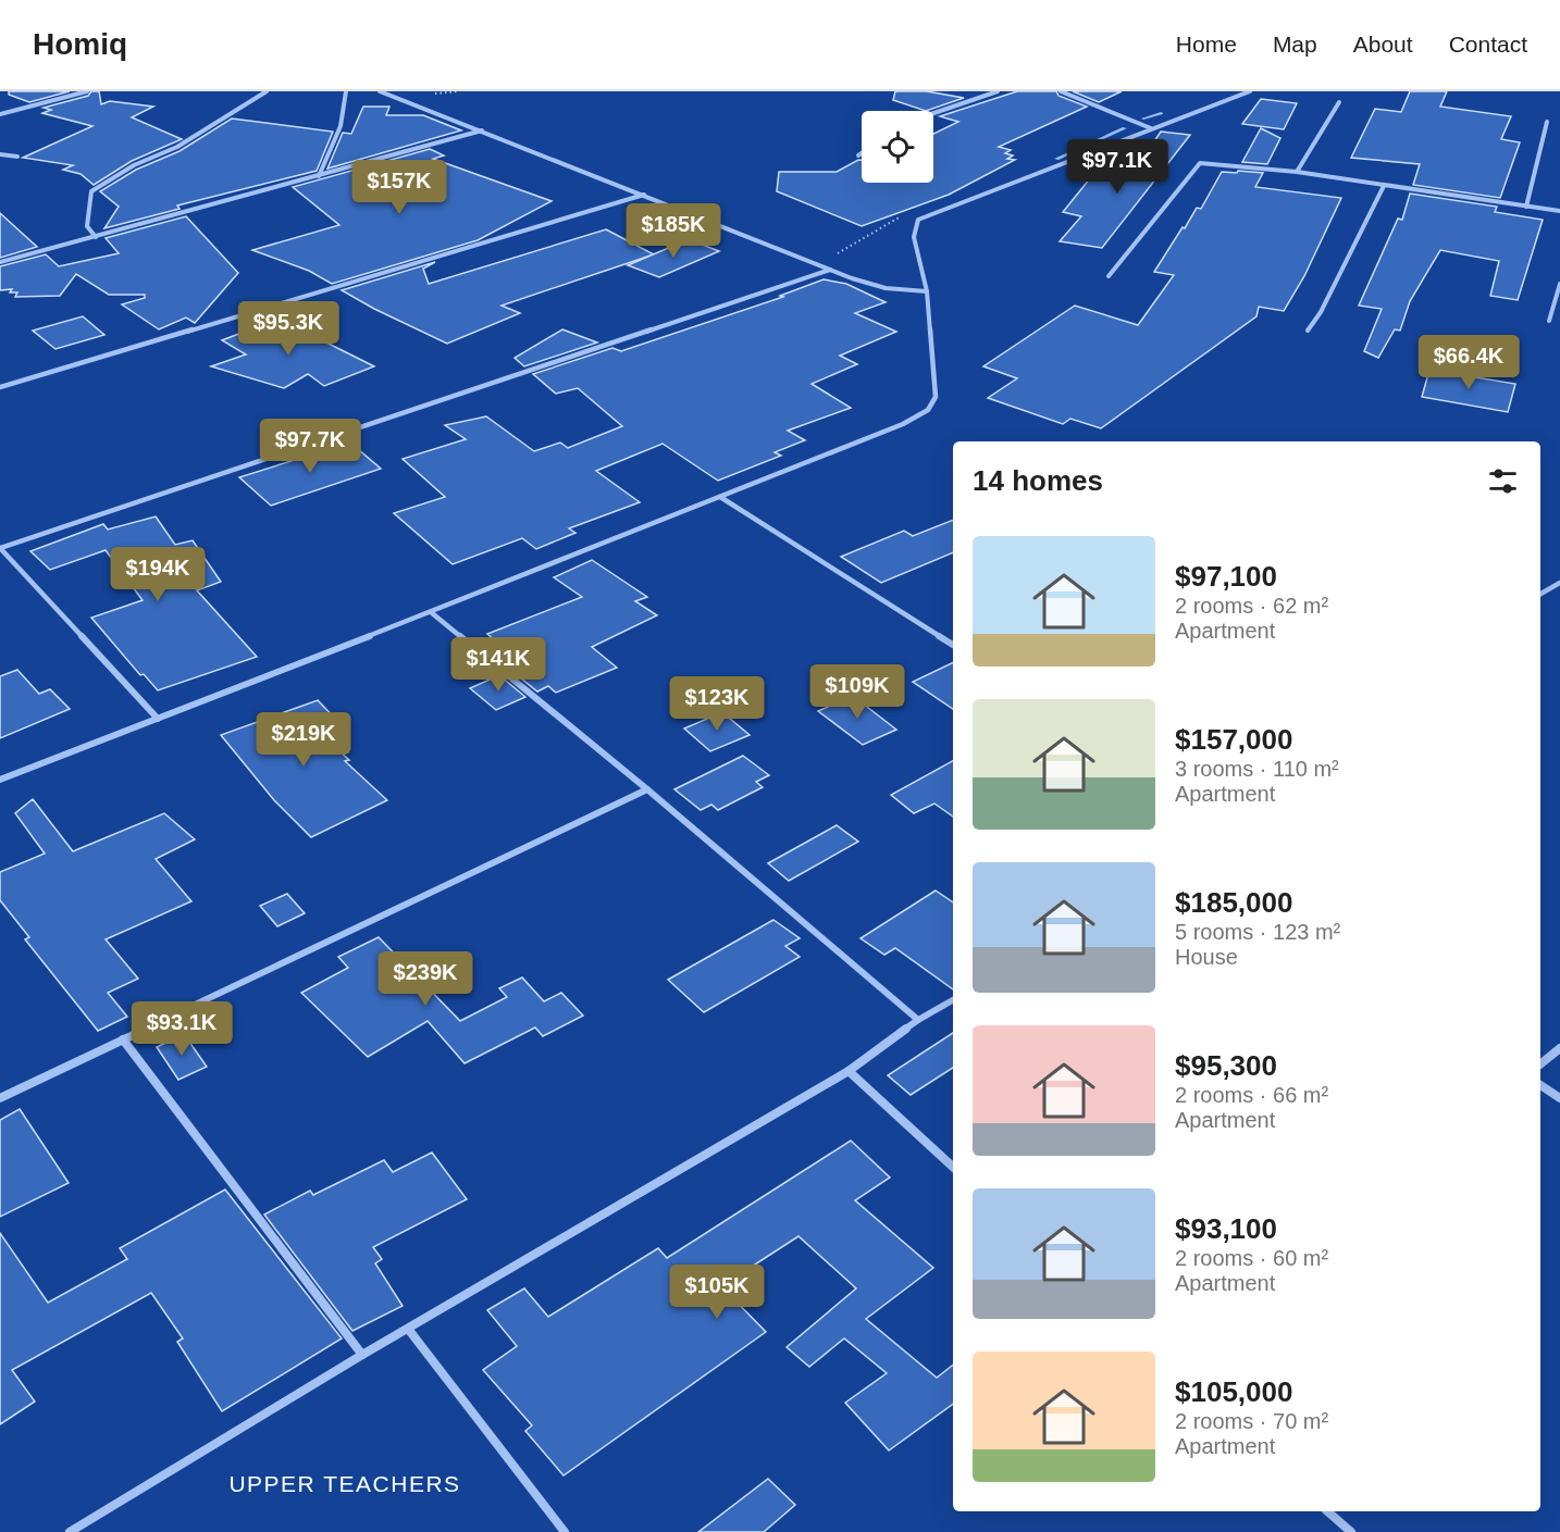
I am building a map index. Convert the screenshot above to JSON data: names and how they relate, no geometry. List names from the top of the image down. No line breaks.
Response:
{"districts":["UPPER TEACHERS"],"page":{"header":"Homiq","nav":["Home","Map","About","Contact"],"price":["$97.1K","$157K","$185K","$95.3K","$66.4K","$97.7K","$194K","$141K","$109K","$123K","$219K","$239K","$93.1K","$105K"],"heading":"14 homes","list":[{"name":"$97,100","note":"2 rooms · 62 m² · Apartment"},{"name":"$157,000","note":"3 rooms · 110 m² · Apartment"},{"name":"$185,000","note":"5 rooms · 123 m² · House"},{"name":"$95,300","note":"2 rooms · 66 m² · Apartment"},{"name":"$93,100","note":"2 rooms · 60 m² · Apartment"},{"name":"$105,000","note":"2 rooms · 70 m² · Apartment"}]}}
